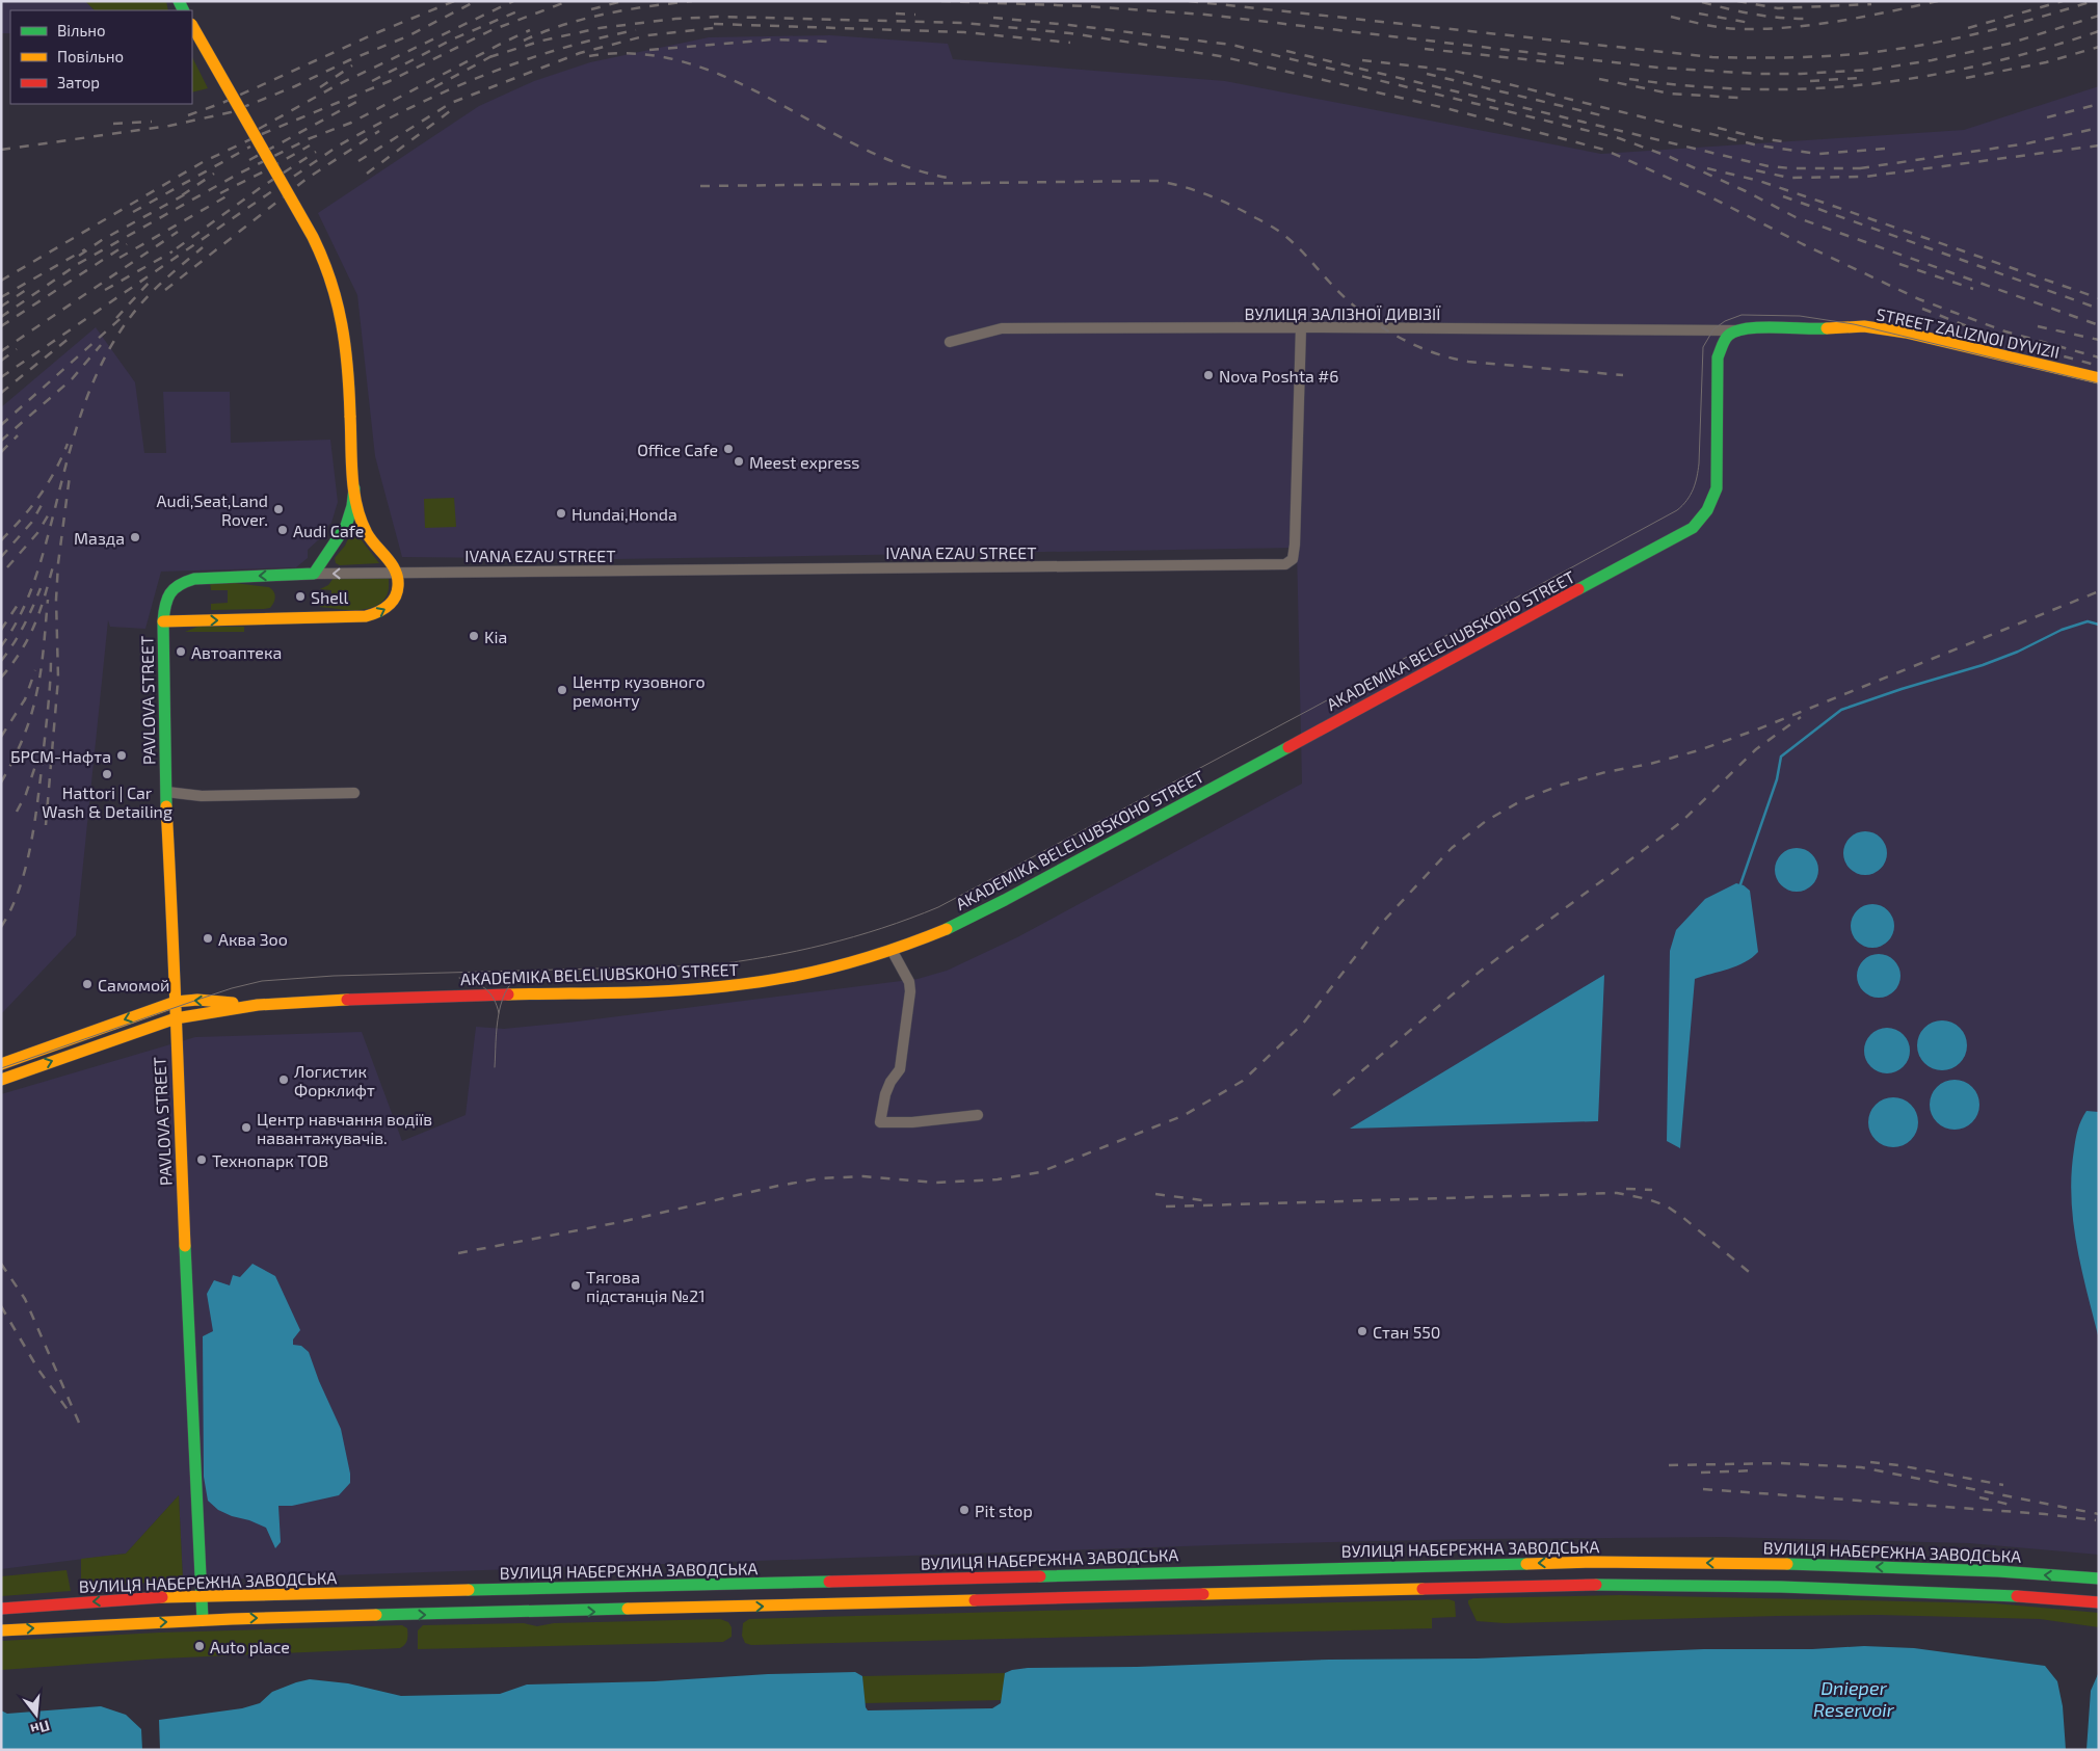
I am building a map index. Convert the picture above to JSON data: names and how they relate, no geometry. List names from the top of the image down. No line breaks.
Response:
{"streets":{"main road":["STREET ZALIZNOI DYVIZII","IVANA EZAU STREET","AKADEMIKA BELELIUBSKOHO STREET","PAVLOVA STREET","ВУЛИЦЯ НАБЕРЕЖНА ЗАВОДСЬКА"],"street":["ВУЛИЦЯ ЗАЛІЗНОЇ ДИВІЗІЇ"]},"crossings":[["ВУЛИЦЯ ЗАЛІЗНОЇ ДИВІЗІЇ","STREET ZALIZNOI DYVIZII"],["ВУЛИЦЯ ЗАЛІЗНОЇ ДИВІЗІЇ","IVANA EZAU STREET"],["ВУЛИЦЯ ЗАЛІЗНОЇ ДИВІЗІЇ","AKADEMIKA BELELIUBSKOHO STREET"],["STREET ZALIZNOI DYVIZII","AKADEMIKA BELELIUBSKOHO STREET"],["IVANA EZAU STREET","PAVLOVA STREET"],["AKADEMIKA BELELIUBSKOHO STREET","PAVLOVA STREET"],["PAVLOVA STREET","ВУЛИЦЯ НАБЕРЕЖНА ЗАВОДСЬКА"]],"water":["Dnieper Reservoir"],"places":["Nova Poshta #6","Office Cafe","Meest express","Audi,Seat,Land Rover.","Hundai,Honda","Audi Cafe","Мазда","Shell","Kia","Автоаптека","Центр кузовного ремонту","БРСМ-Нафта","Hattori | Car Wash & Detailing","Аква Зоо","Самомой","Логистик Форклифт","Центр навчання водіїв навантажувачів.","Технопарк ТОВ","Тягова пiдстанцiя №21","Стан 550","Pit stop","Auto place"],"legend":["Вільно","Повільно","Затор"],"north":"bottom"}
